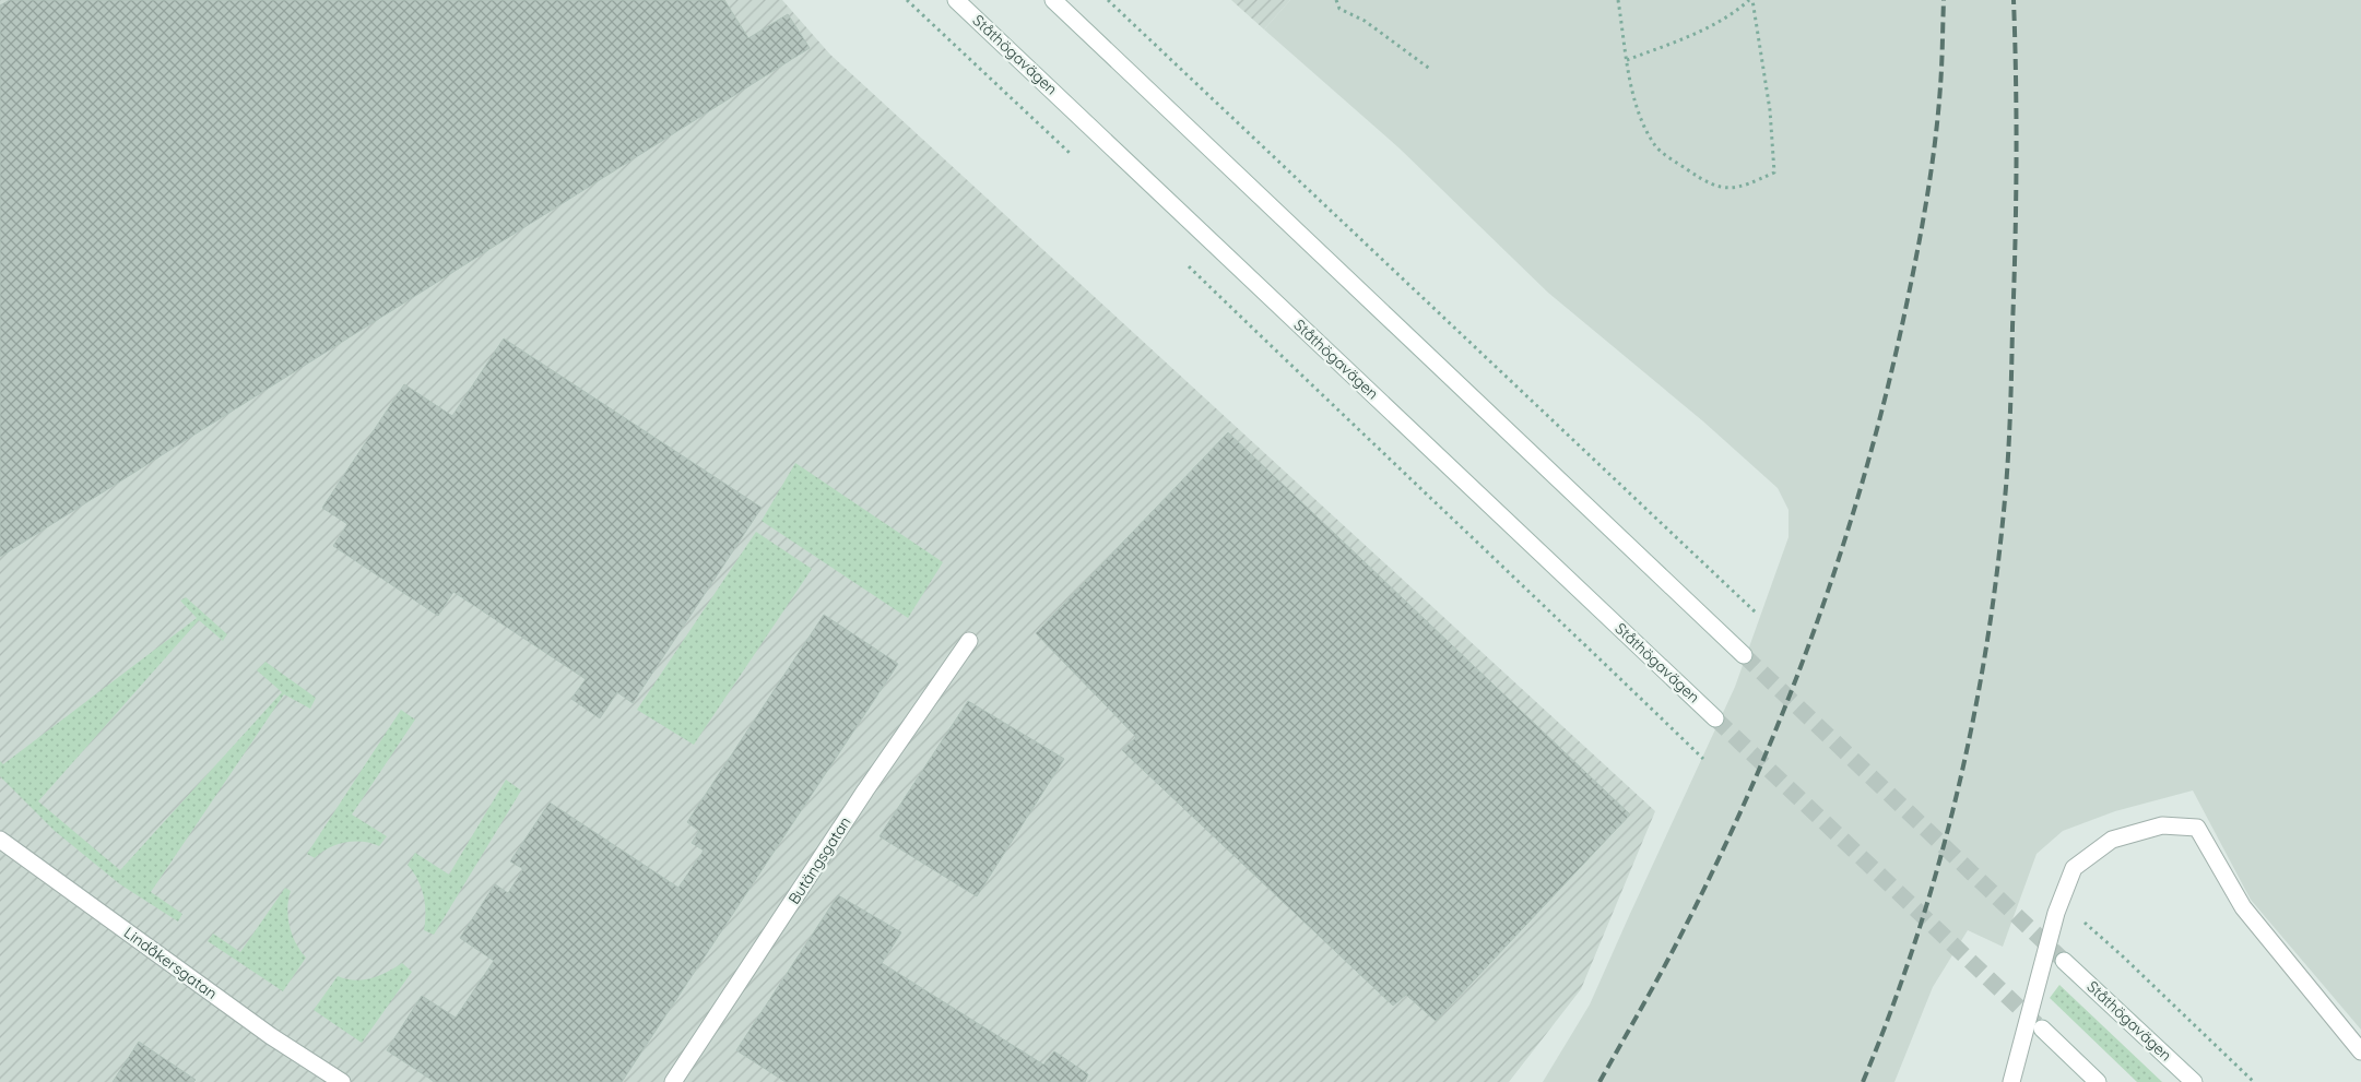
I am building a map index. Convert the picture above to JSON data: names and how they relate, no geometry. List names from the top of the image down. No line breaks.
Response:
{"streets":{"main road":["Ståthögavägen","Butängsgatan","Lindåkersgatan"]}}
